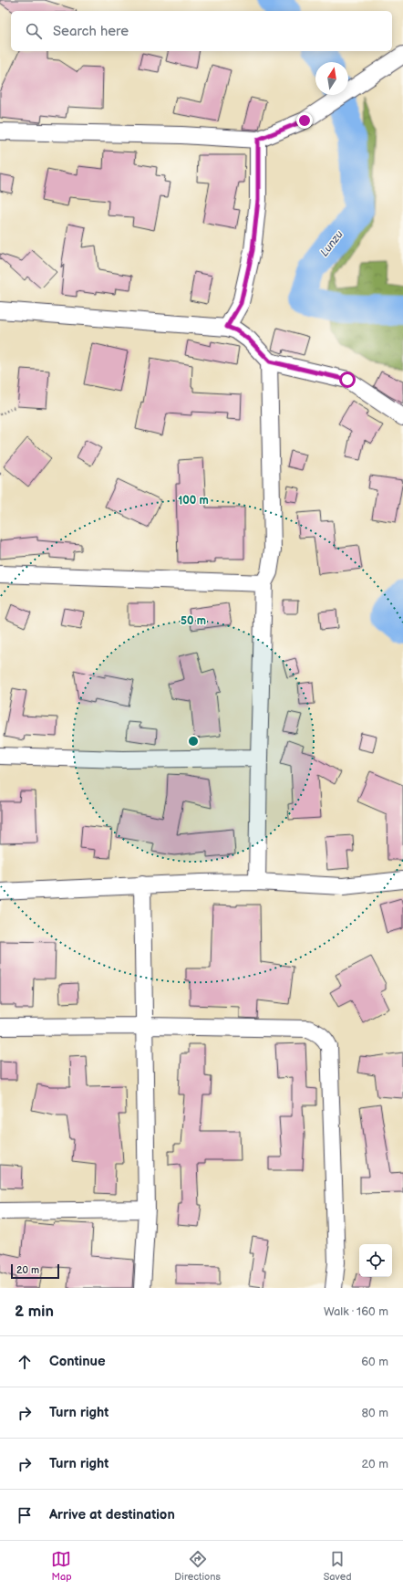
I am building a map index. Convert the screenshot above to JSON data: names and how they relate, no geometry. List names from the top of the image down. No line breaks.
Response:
{"water":["Lunzu"],"scale_bar":"20 m","north":"top","page":{"search":"Search here","scale":"20 m","heading":["2 min","Walk · 160 m"],"list":[["Continue","60 m"],["Turn right","80 m"],["Turn right","20 m"],"Arrive at destination"],"nav":["Map","Directions","Saved"]},"rings":["100 m","50 m"]}
